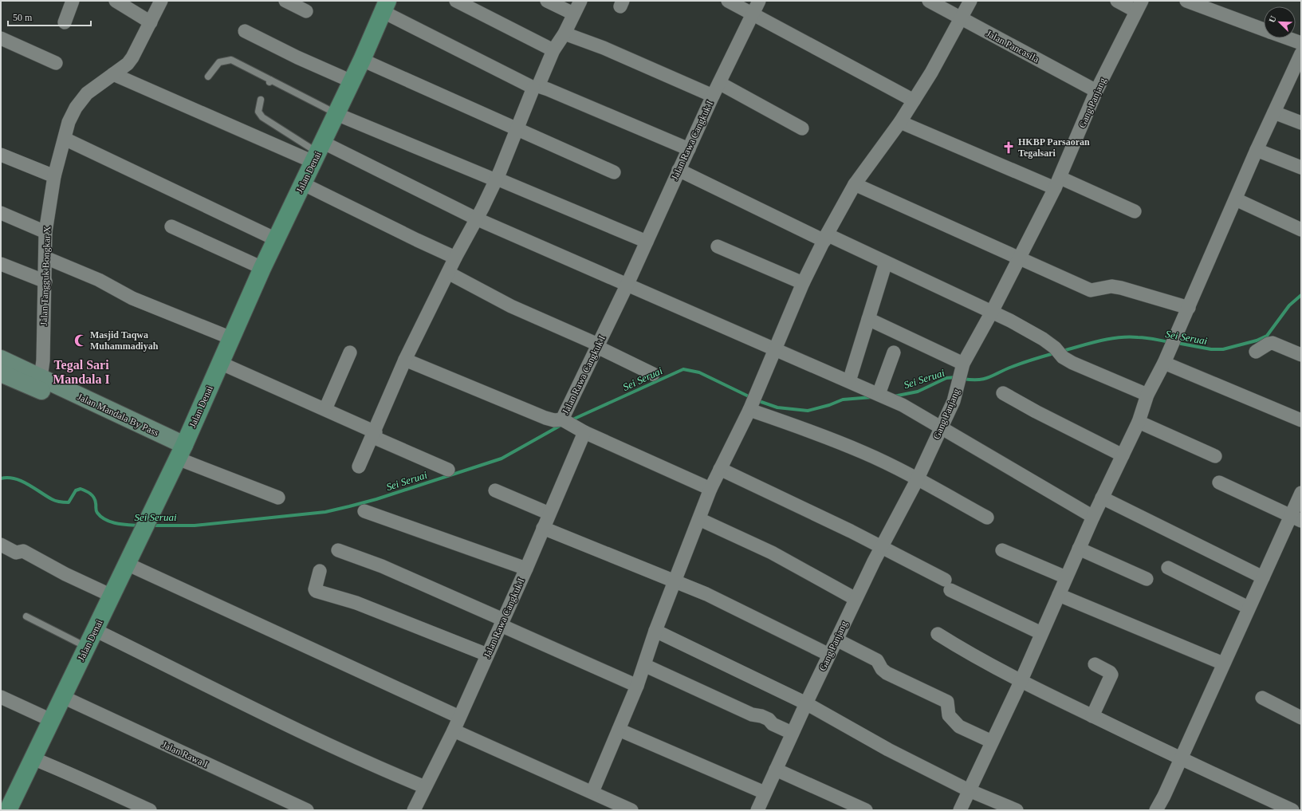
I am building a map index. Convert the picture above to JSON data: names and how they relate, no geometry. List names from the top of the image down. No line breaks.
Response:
{"streets":{"main road":["Jalan Denai"],"street":["Jalan Pancasila","Gang Panjang","Jalan Rawa Cangkuk I","Jalan Tangguk Bongkar X","Jalan Mandala By Pass","Jalan Rawa I"]},"crossings":[["Jalan Pancasila","Gang Panjang"],["Jalan Denai","Jalan Mandala By Pass"],["Jalan Denai","Jalan Rawa I"],["Jalan Tangguk Bongkar X","Jalan Mandala By Pass"]],"districts":["Tegal Sari Mandala I"],"water":["Sei Seruai"],"places":{"church":["HKBP Parsaoran Tegalsari"],"mosque":["Masjid Taqwa Muhammadiyah"]},"scale_bar":"50 m","north":"top left"}
